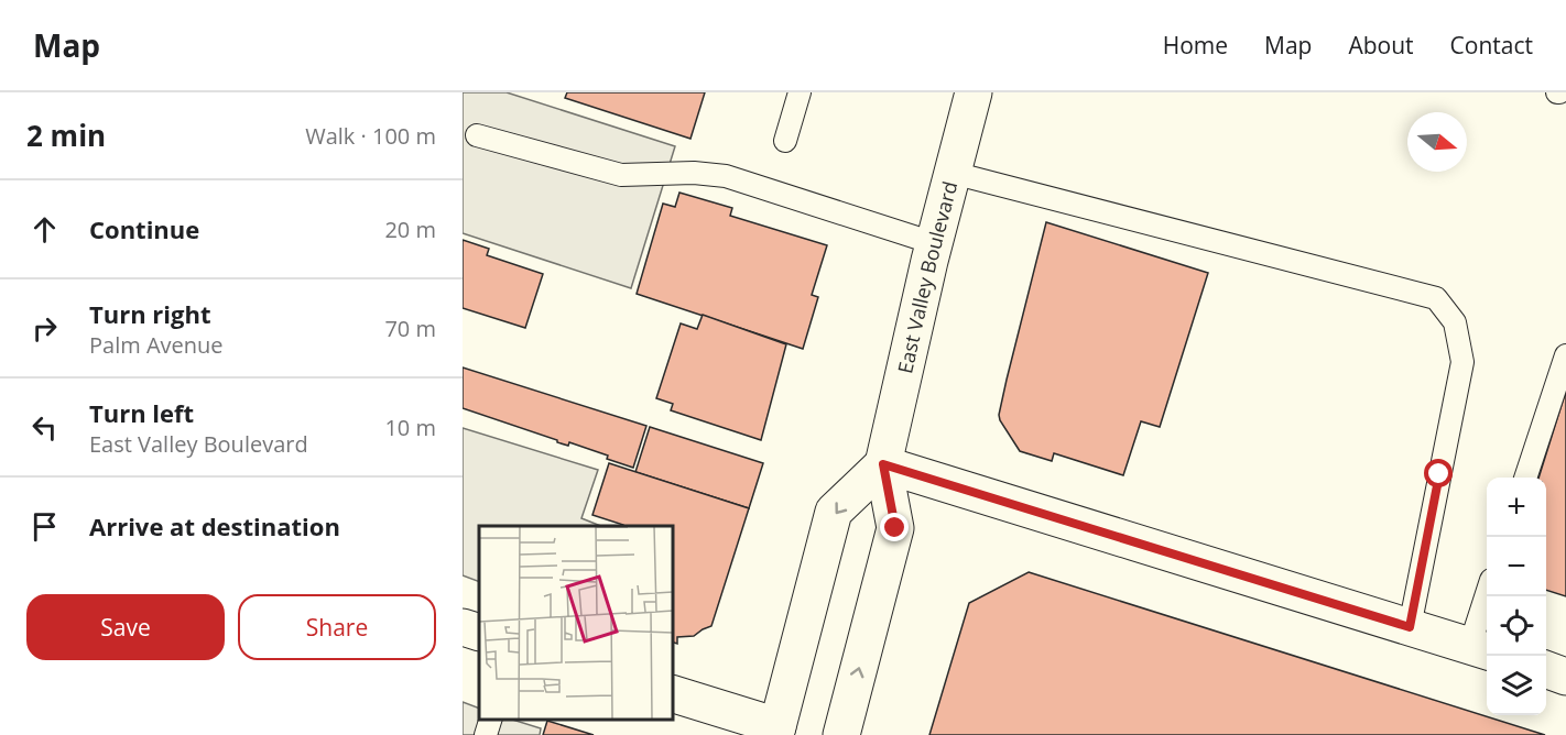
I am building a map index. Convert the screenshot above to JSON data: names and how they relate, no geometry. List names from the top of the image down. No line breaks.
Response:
{"streets":{"main road":["East Valley Boulevard"]},"north":"right","page":{"header":"Map","nav":["Home","Map","About","Contact"],"heading":["2 min","Walk · 100 m"],"list":[["Continue","20 m"],["Turn right","Palm Avenue","70 m"],["Turn left","East Valley Boulevard","10 m"],"Arrive at destination"],"map_buttons":["+","−"],"buttons":["Save","Share"]}}
